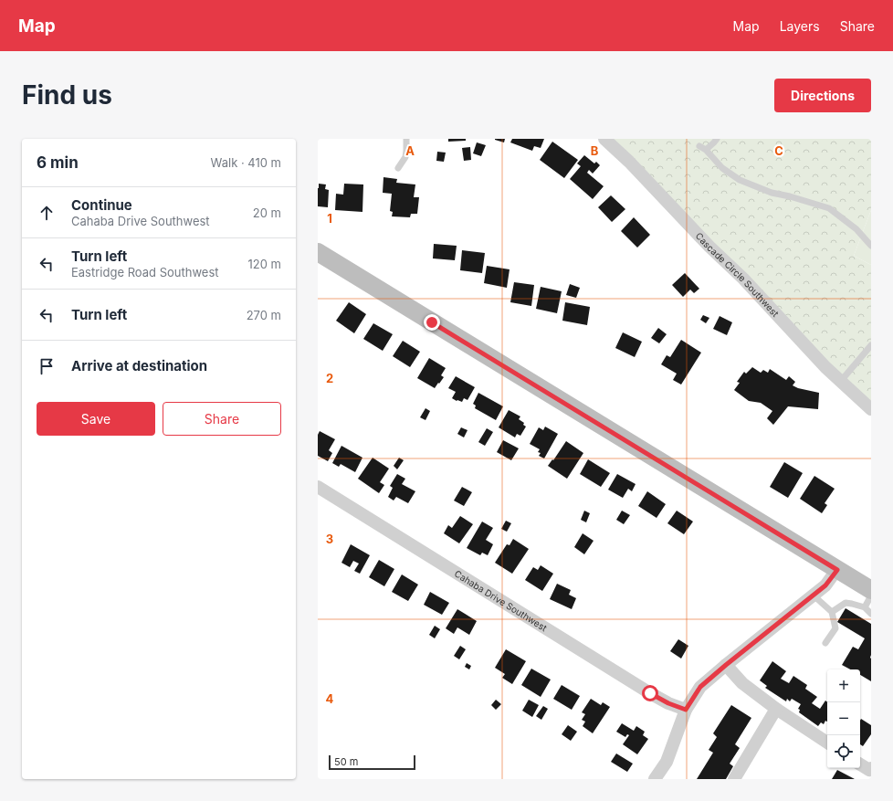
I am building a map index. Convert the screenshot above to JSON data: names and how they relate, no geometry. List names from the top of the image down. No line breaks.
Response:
{"streets":{"street":["Cascade Circle Southwest","Cahaba Drive Southwest"]},"scale_bar":"50 m","page":{"header":"Map","nav":["Map","Layers","Share"],"buttons":["Directions",["Save","Share"]],"title":"Find us","heading":["6 min","Walk · 410 m"],"list":[["Continue","Cahaba Drive Southwest","20 m"],["Turn left","Eastridge Road Southwest","120 m"],["Turn left","270 m"],"Arrive at destination"],"map_buttons":["+","−"],"scale":"50 m"},"grid":{"columns":["A","B","C"],"rows":["1","2","3","4"]}}
